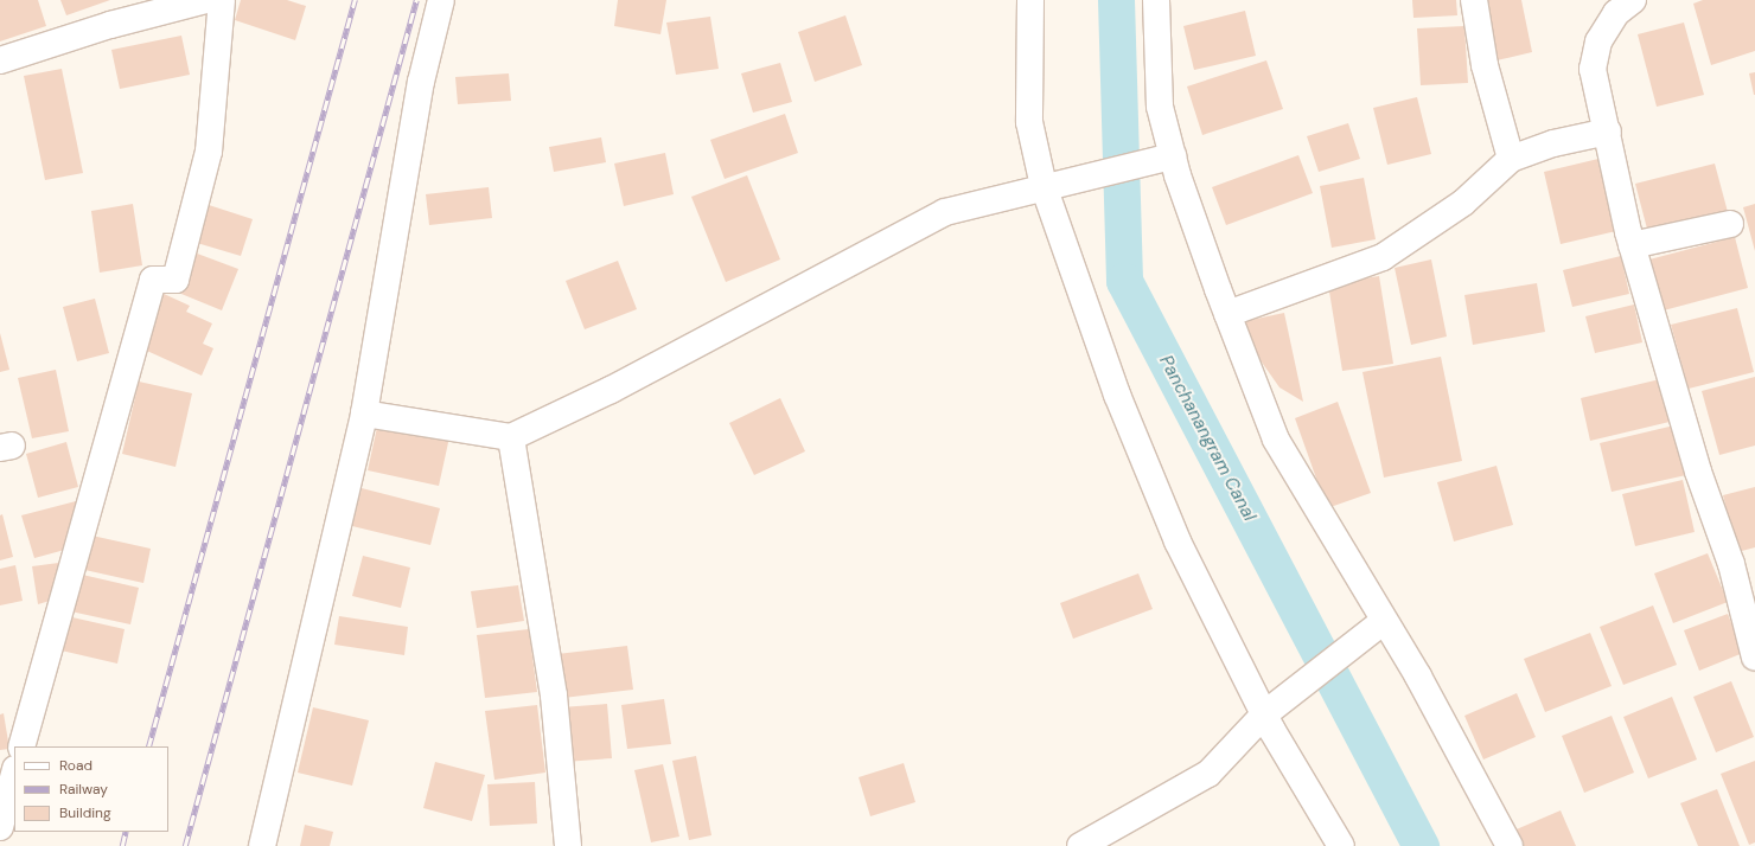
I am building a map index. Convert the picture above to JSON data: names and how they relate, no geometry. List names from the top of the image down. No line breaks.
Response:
{"water":["Panchanangram Canal"],"legend":["Road","Railway","Building"]}
